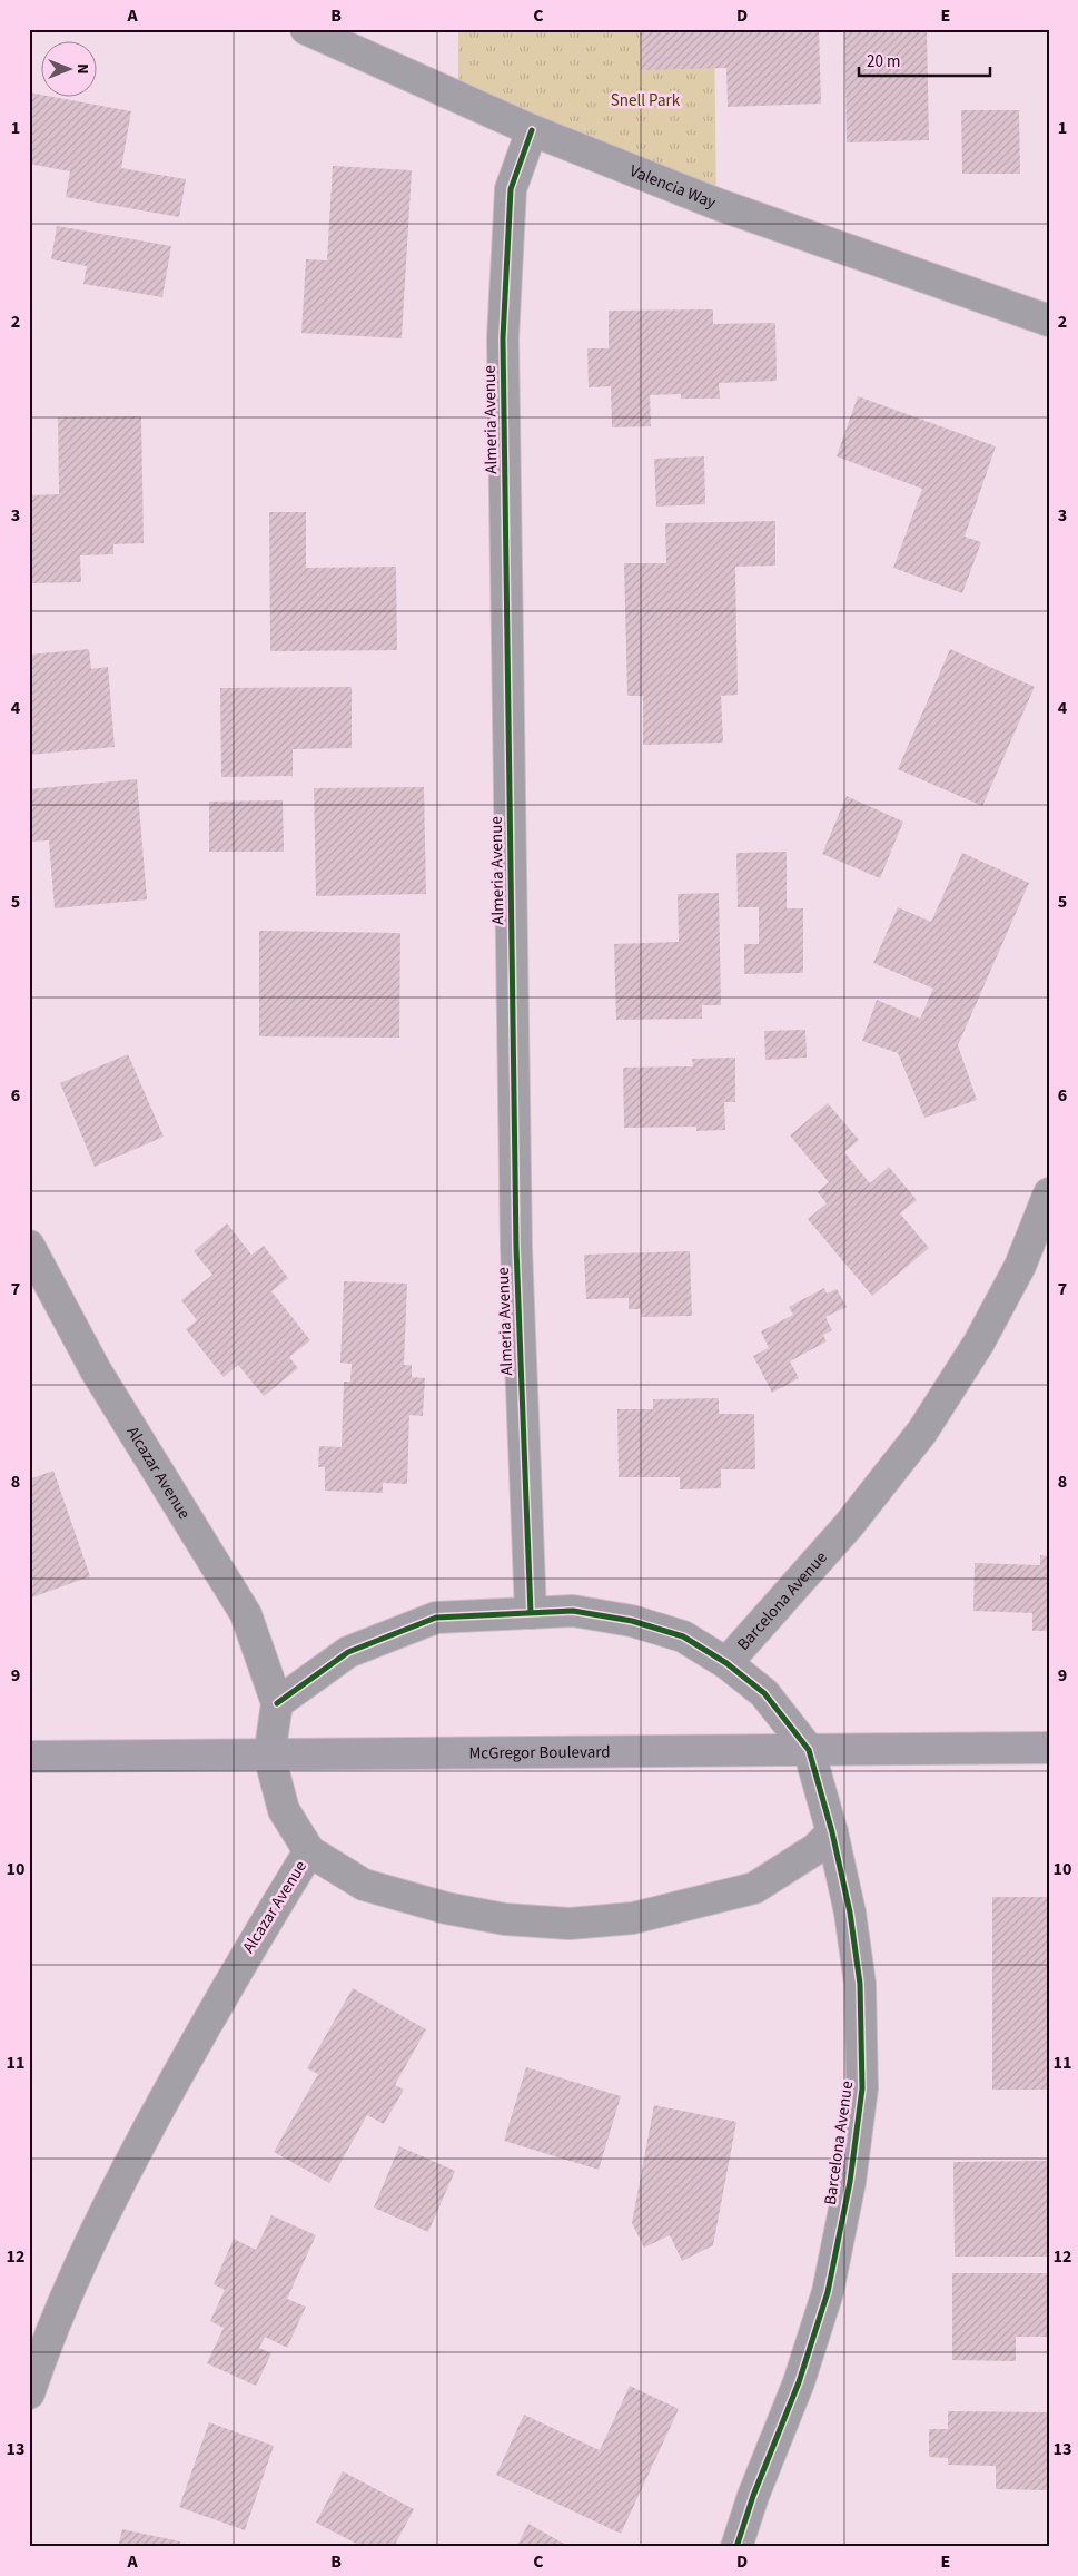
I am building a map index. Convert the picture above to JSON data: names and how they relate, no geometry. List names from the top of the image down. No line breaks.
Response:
{"streets":{"main road":["McGregor Boulevard"],"street":["Valencia Way","Almeria Avenue","Alcazar Avenue","Barcelona Avenue"]},"crossings":[["Valencia Way","Almeria Avenue"],["Alcazar Avenue","McGregor Boulevard"],["Barcelona Avenue","McGregor Boulevard"]],"parks":["Snell Park"],"scale_bar":"20 m","north":"right","grid":{"columns":["A","B","C","D","E"],"rows":["1","2","3","4","5","6","7","8","9","10","11","12","13"]}}
